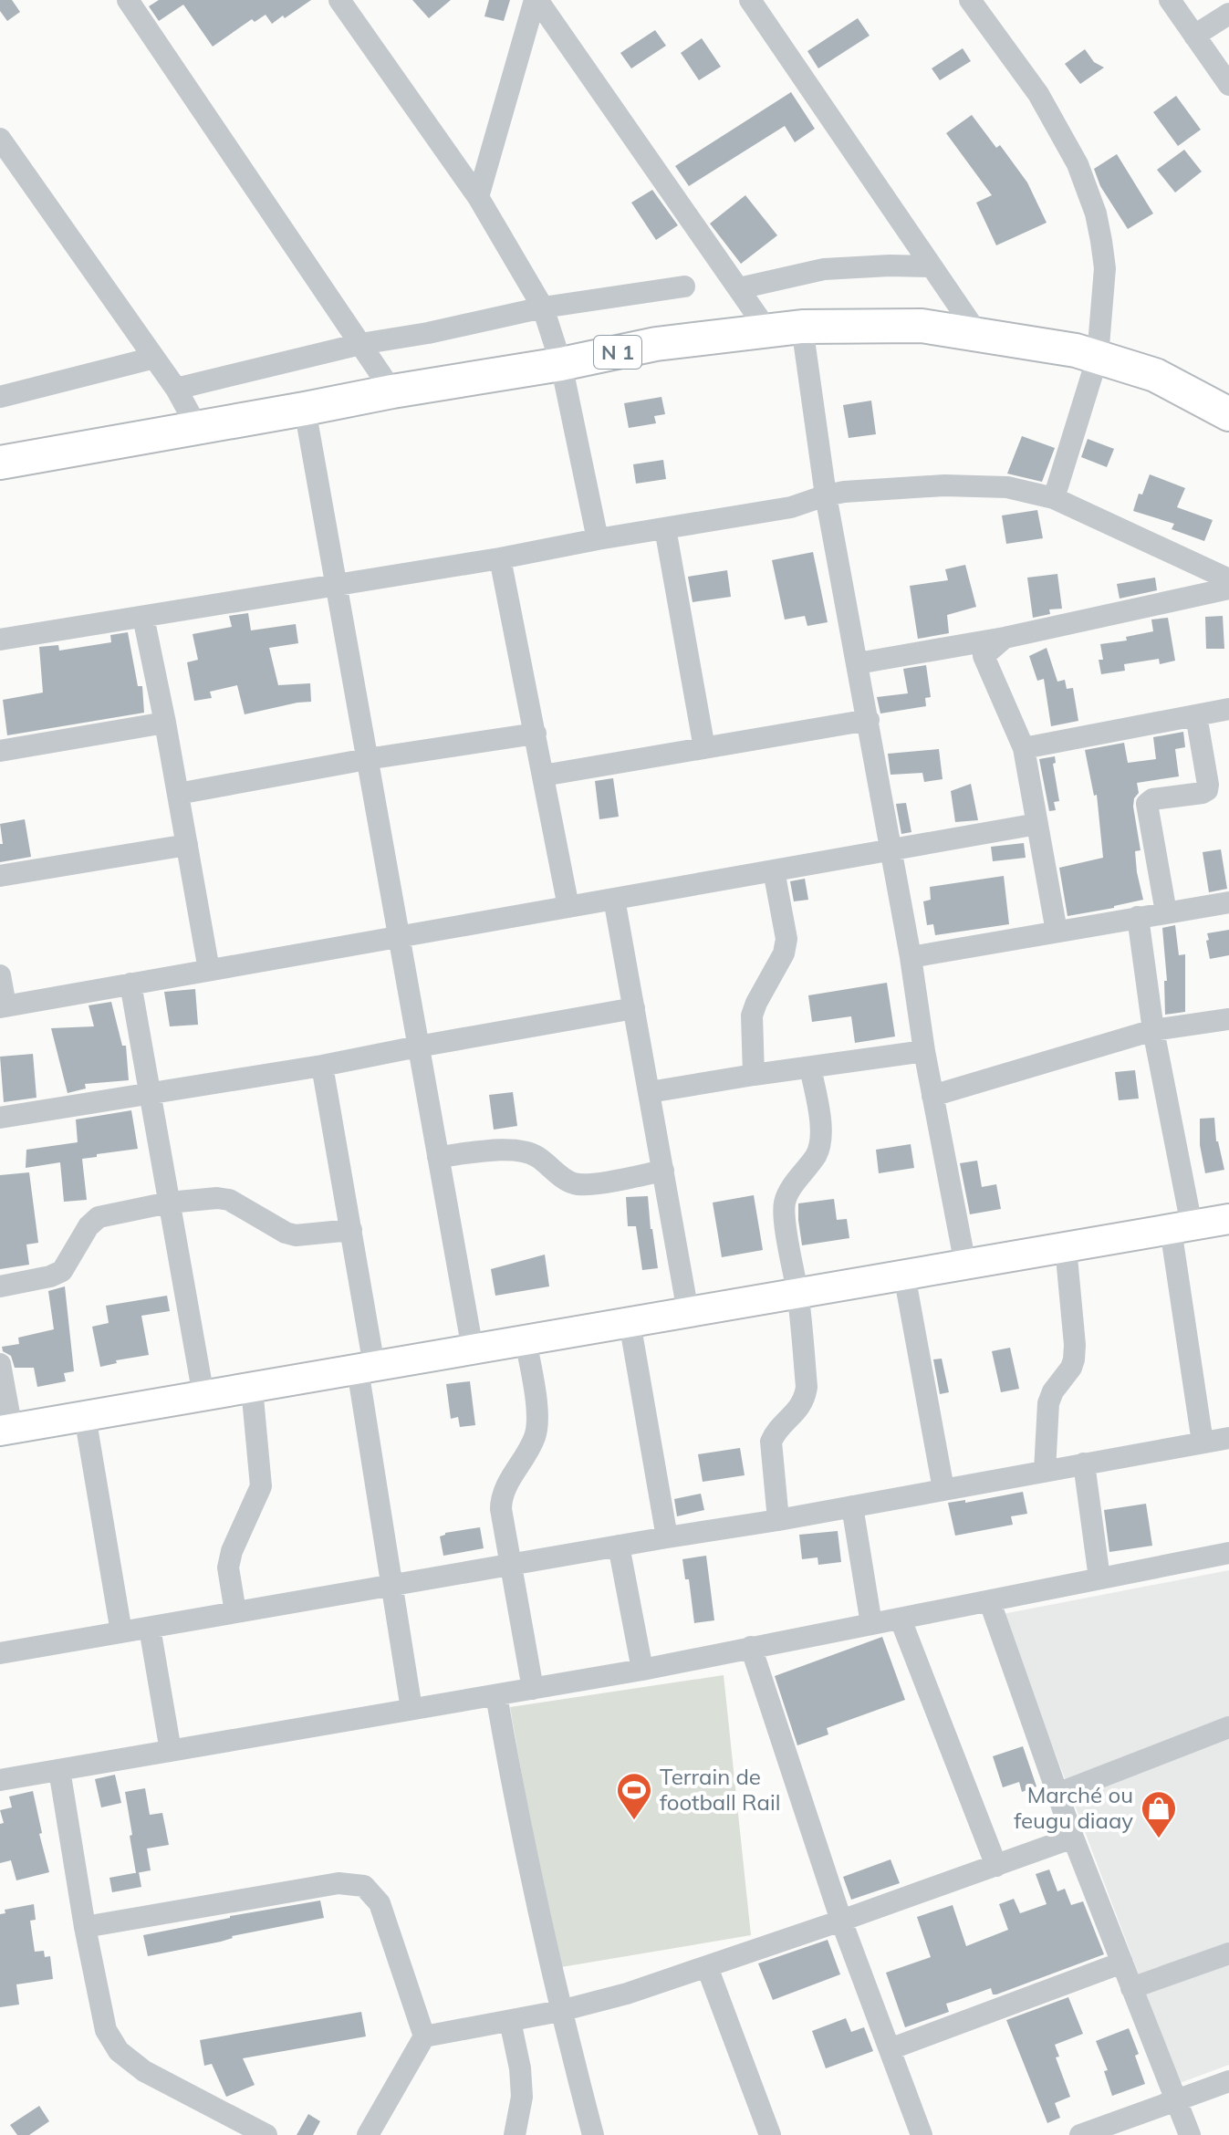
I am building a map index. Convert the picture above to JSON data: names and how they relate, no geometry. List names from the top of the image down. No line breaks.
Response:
{"streets":{"highway":["N 1"]},"places":{"sports":["Terrain de football Rail"],"shop":["Marché ou feugu diaay"]}}
